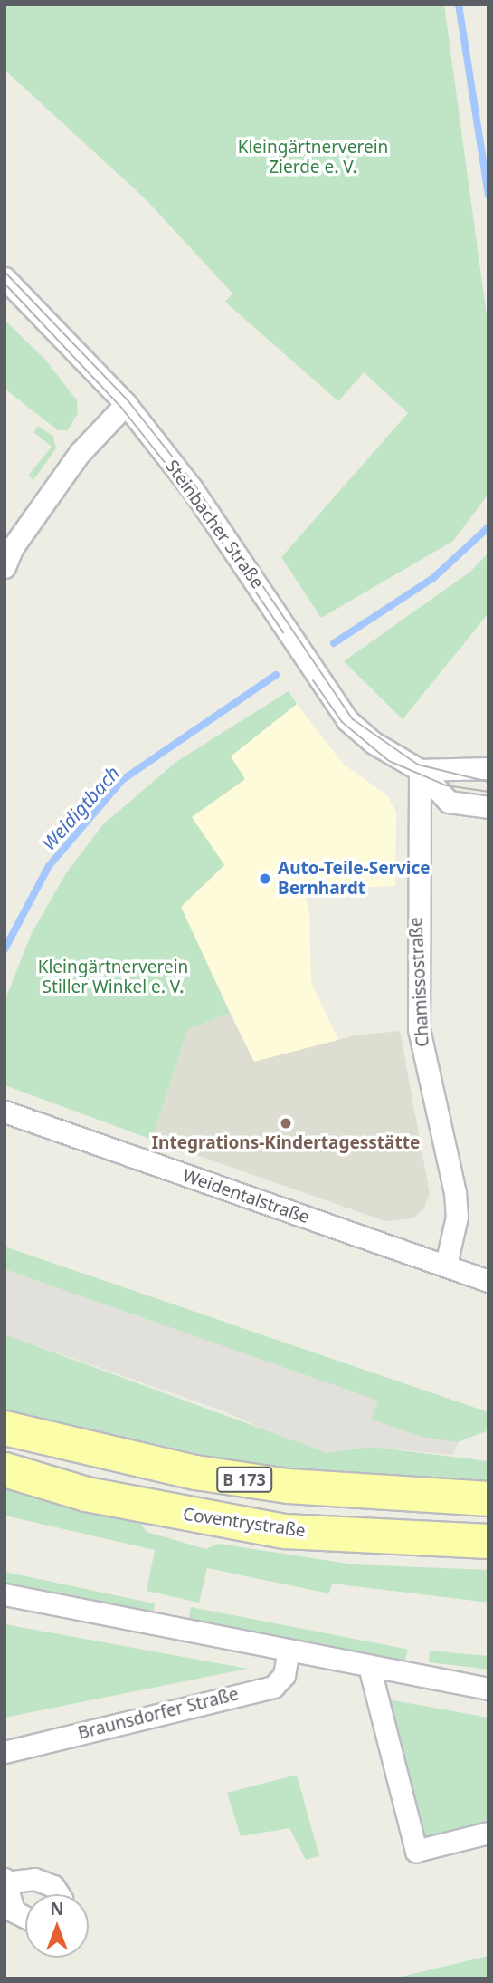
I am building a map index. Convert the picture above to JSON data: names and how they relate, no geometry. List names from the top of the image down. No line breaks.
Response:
{"streets":{"main road":["B 173","Coventrystraße"],"street":["Steinbacher Straße","Chamissostraße","Weidentalstraße","Braunsdorfer Straße"]},"crossings":[["Steinbacher Straße","Chamissostraße"],["Chamissostraße","Weidentalstraße"]],"water":["Weidigtbach"],"parks":["Kleingärtnerverein Zierde e. V.","Kleingärtnerverein Stiller Winkel e. V."],"places":["Auto-Teile-Service Bernhardt","Integrations-Kindertagesstätte"],"north":"top"}
